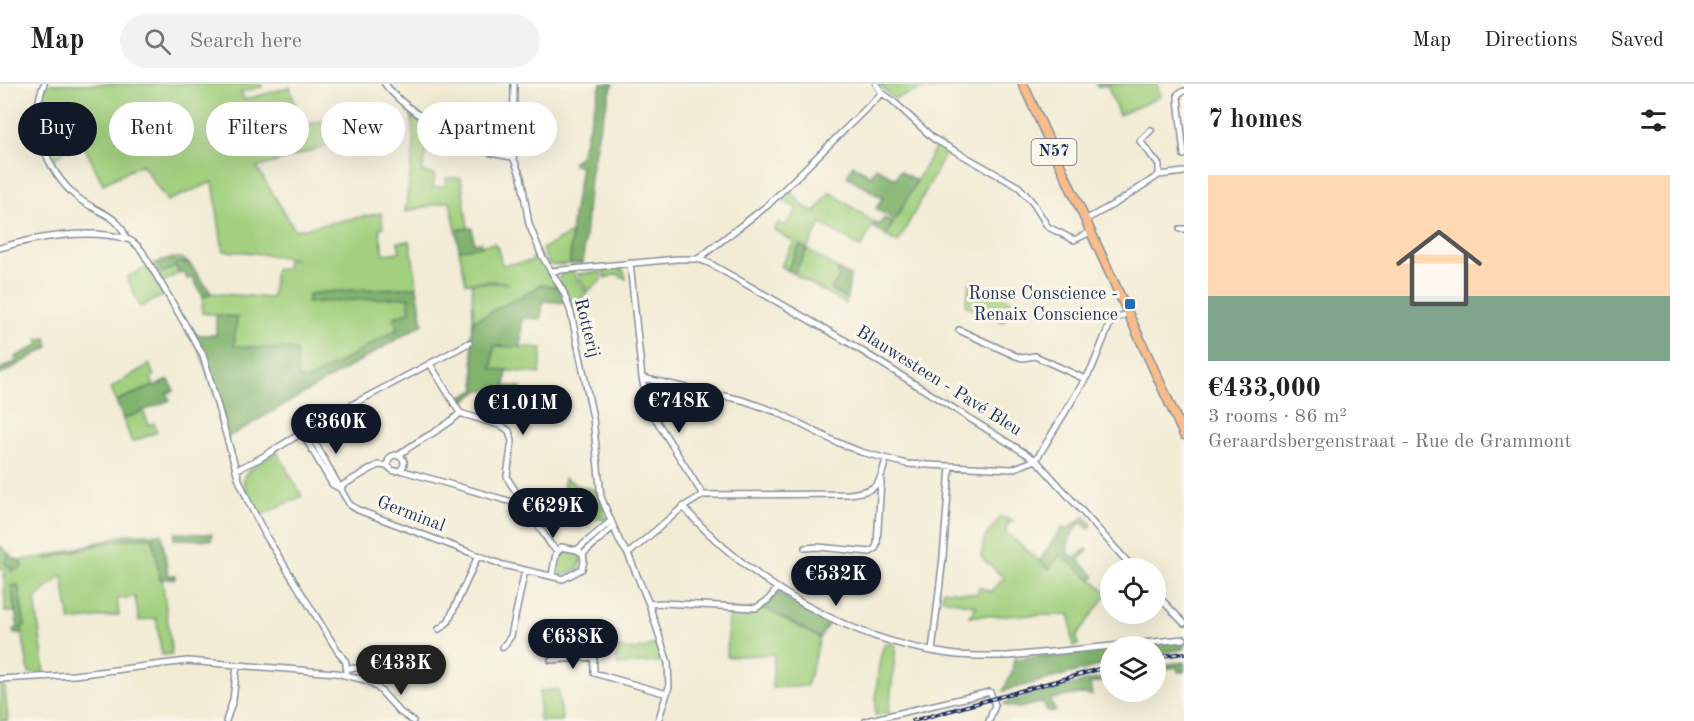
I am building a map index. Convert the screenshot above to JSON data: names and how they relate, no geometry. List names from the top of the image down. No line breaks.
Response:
{"streets":{"main road":["N57"],"street":["Rotterij","Blauwesteen - Pavé Bleu","Germinal"]},"crossings":[["Rotterij","Germinal"]],"places":{"transit":["Ronse Conscience - Renaix Conscience"]},"page":{"header":"Map","search":"Search here","nav":["Map","Directions","Saved"],"heading":"7 homes","chip":["Buy","Rent","Filters","New","Apartment"],"list":[{"name":"€433,000","note":"3 rooms · 86 m² · Geraardsbergenstraat - Rue de Grammont"}],"price":["€748K","€1.01M","€360K","€629K","€532K","€638K","€433K"]}}
